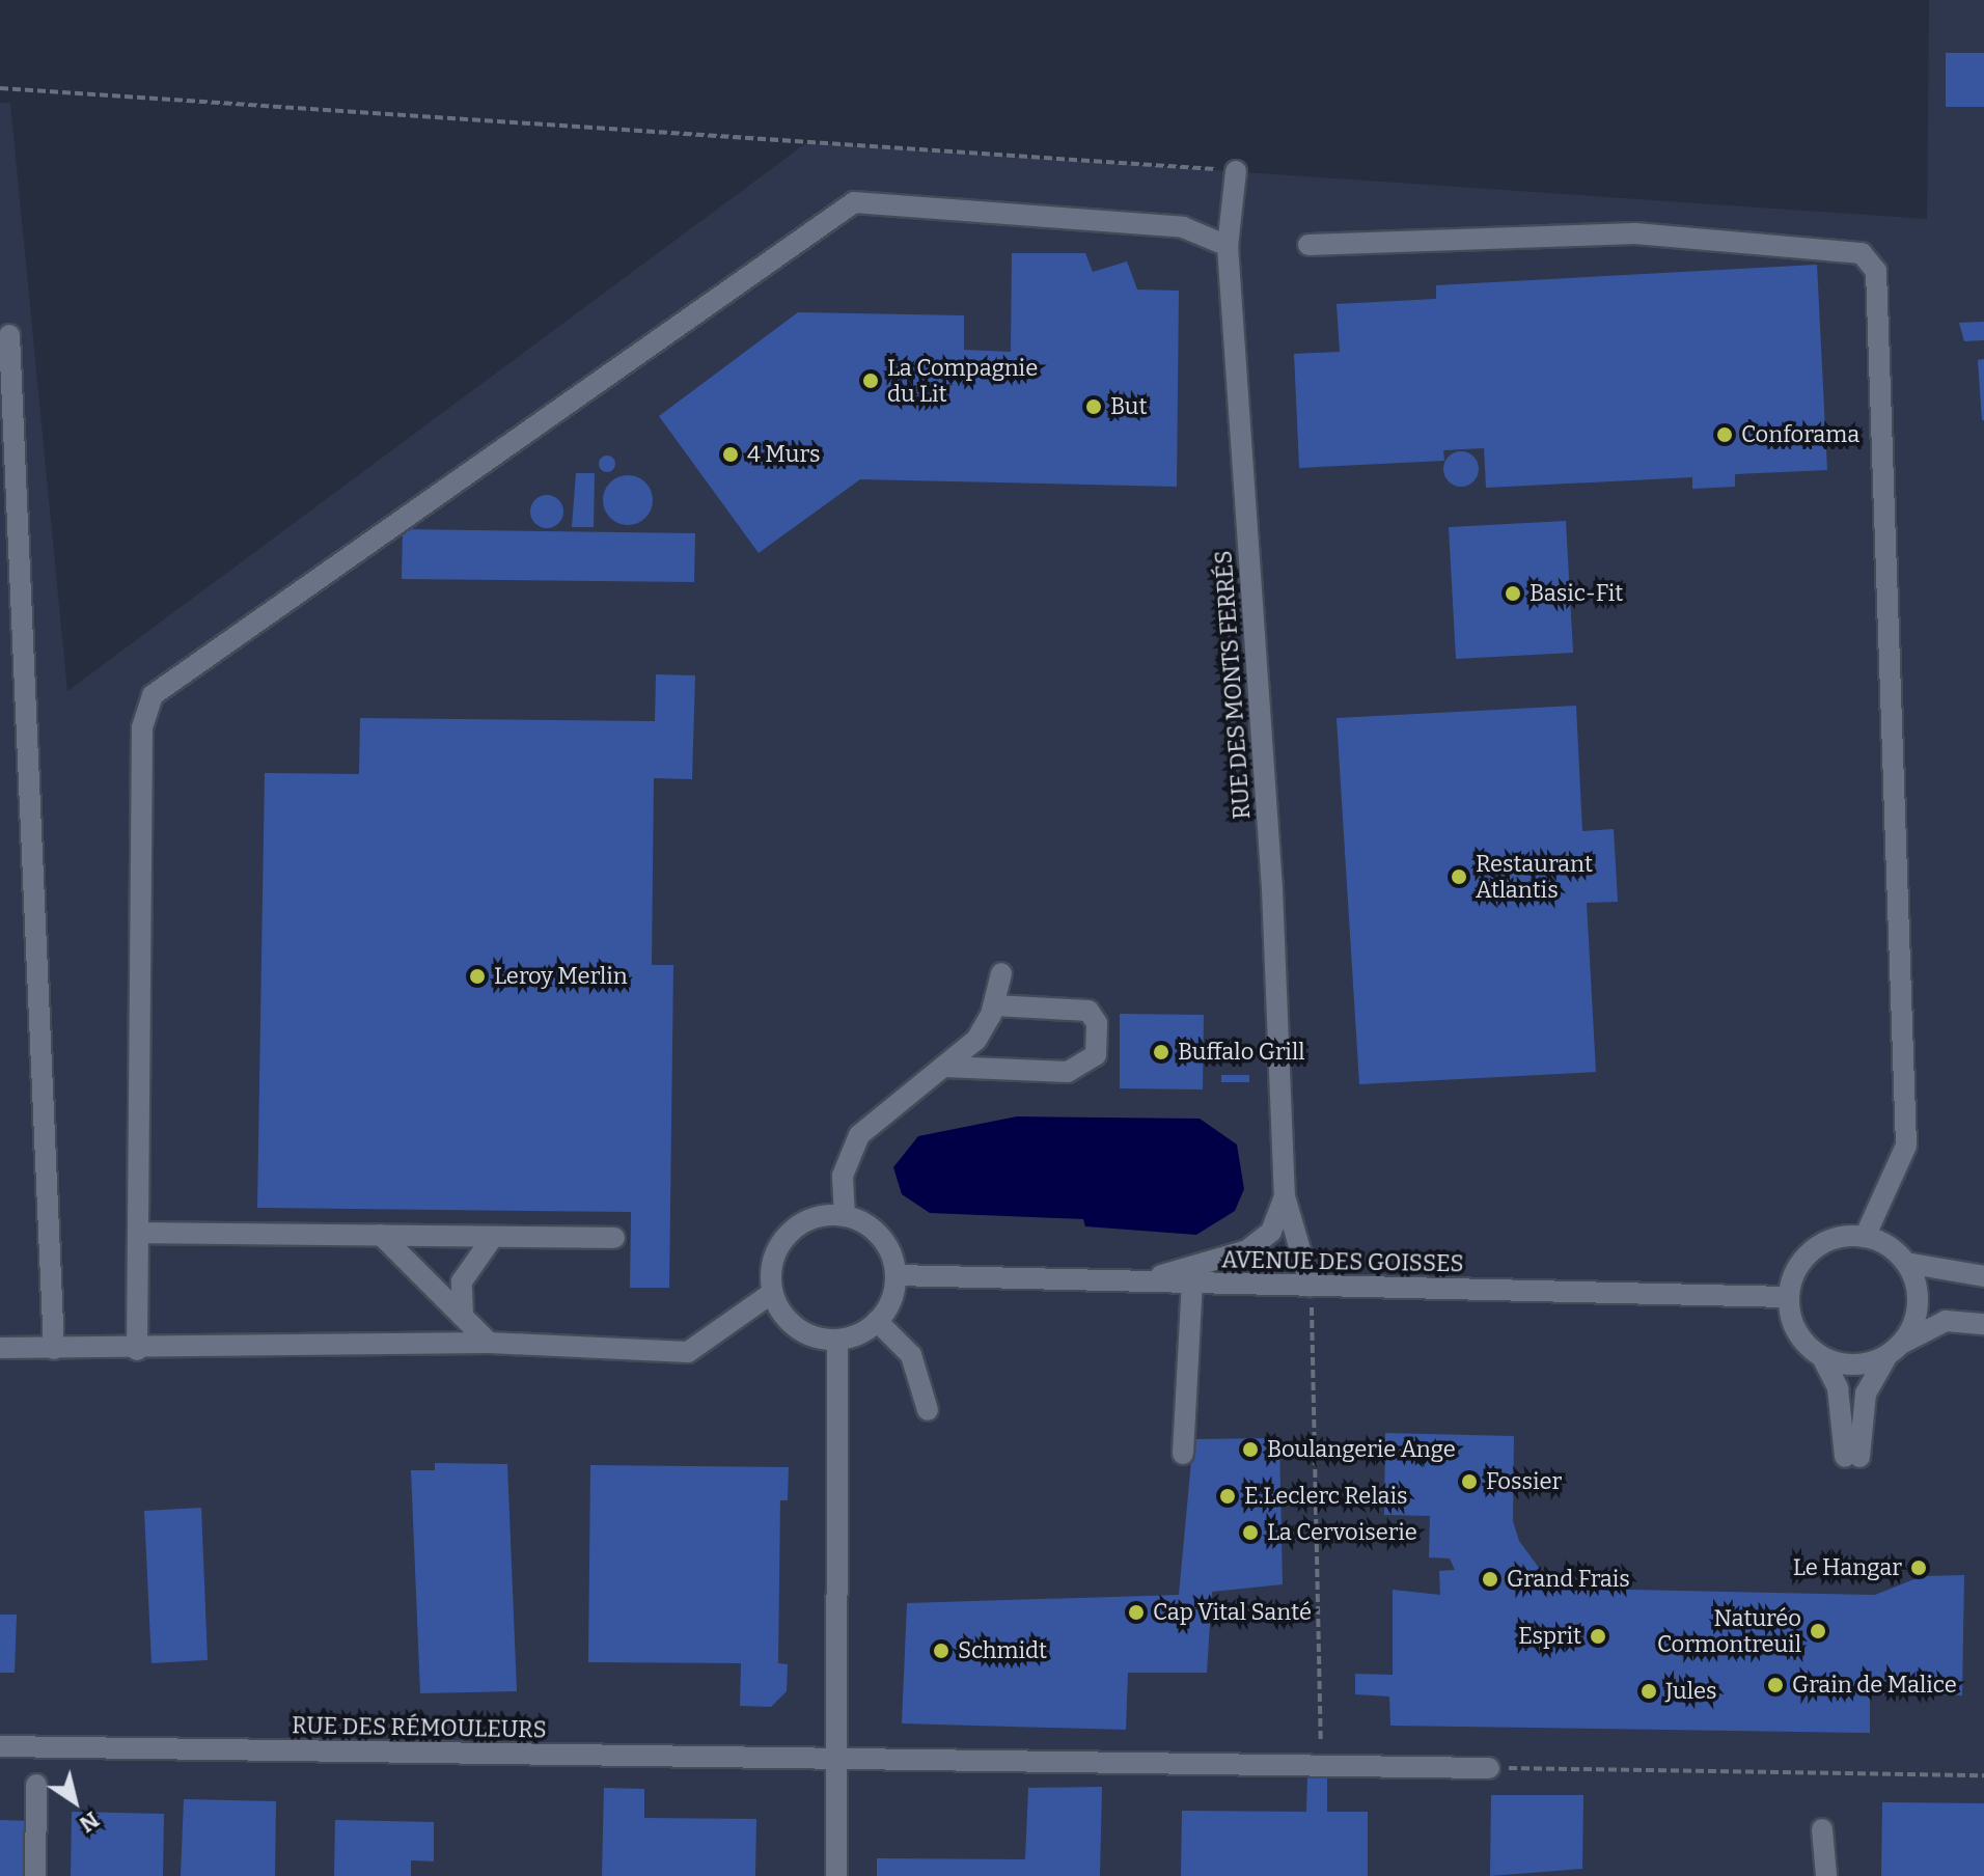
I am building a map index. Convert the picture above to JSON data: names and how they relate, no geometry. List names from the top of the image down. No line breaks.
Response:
{"streets":{"street":["RUE DES MONTS FERRÉS","AVENUE DES GOISSES","RUE DES RÉMOULEURS"]},"crossings":[["RUE DES MONTS FERRÉS","AVENUE DES GOISSES"]],"places":["La Compagnie du Lit","But","Conforama","4 Murs","Basic-Fit","Restaurant Atlantis","Leroy Merlin","Buffalo Grill","Boulangerie Ange","Fossier","E.Leclerc Relais","La Cervoiserie","Le Hangar","Grand Frais","Cap Vital Santé","Naturéo Cormontreuil","Esprit","Schmidt","Grain de Malice","Jules"],"north":"bottom right"}
